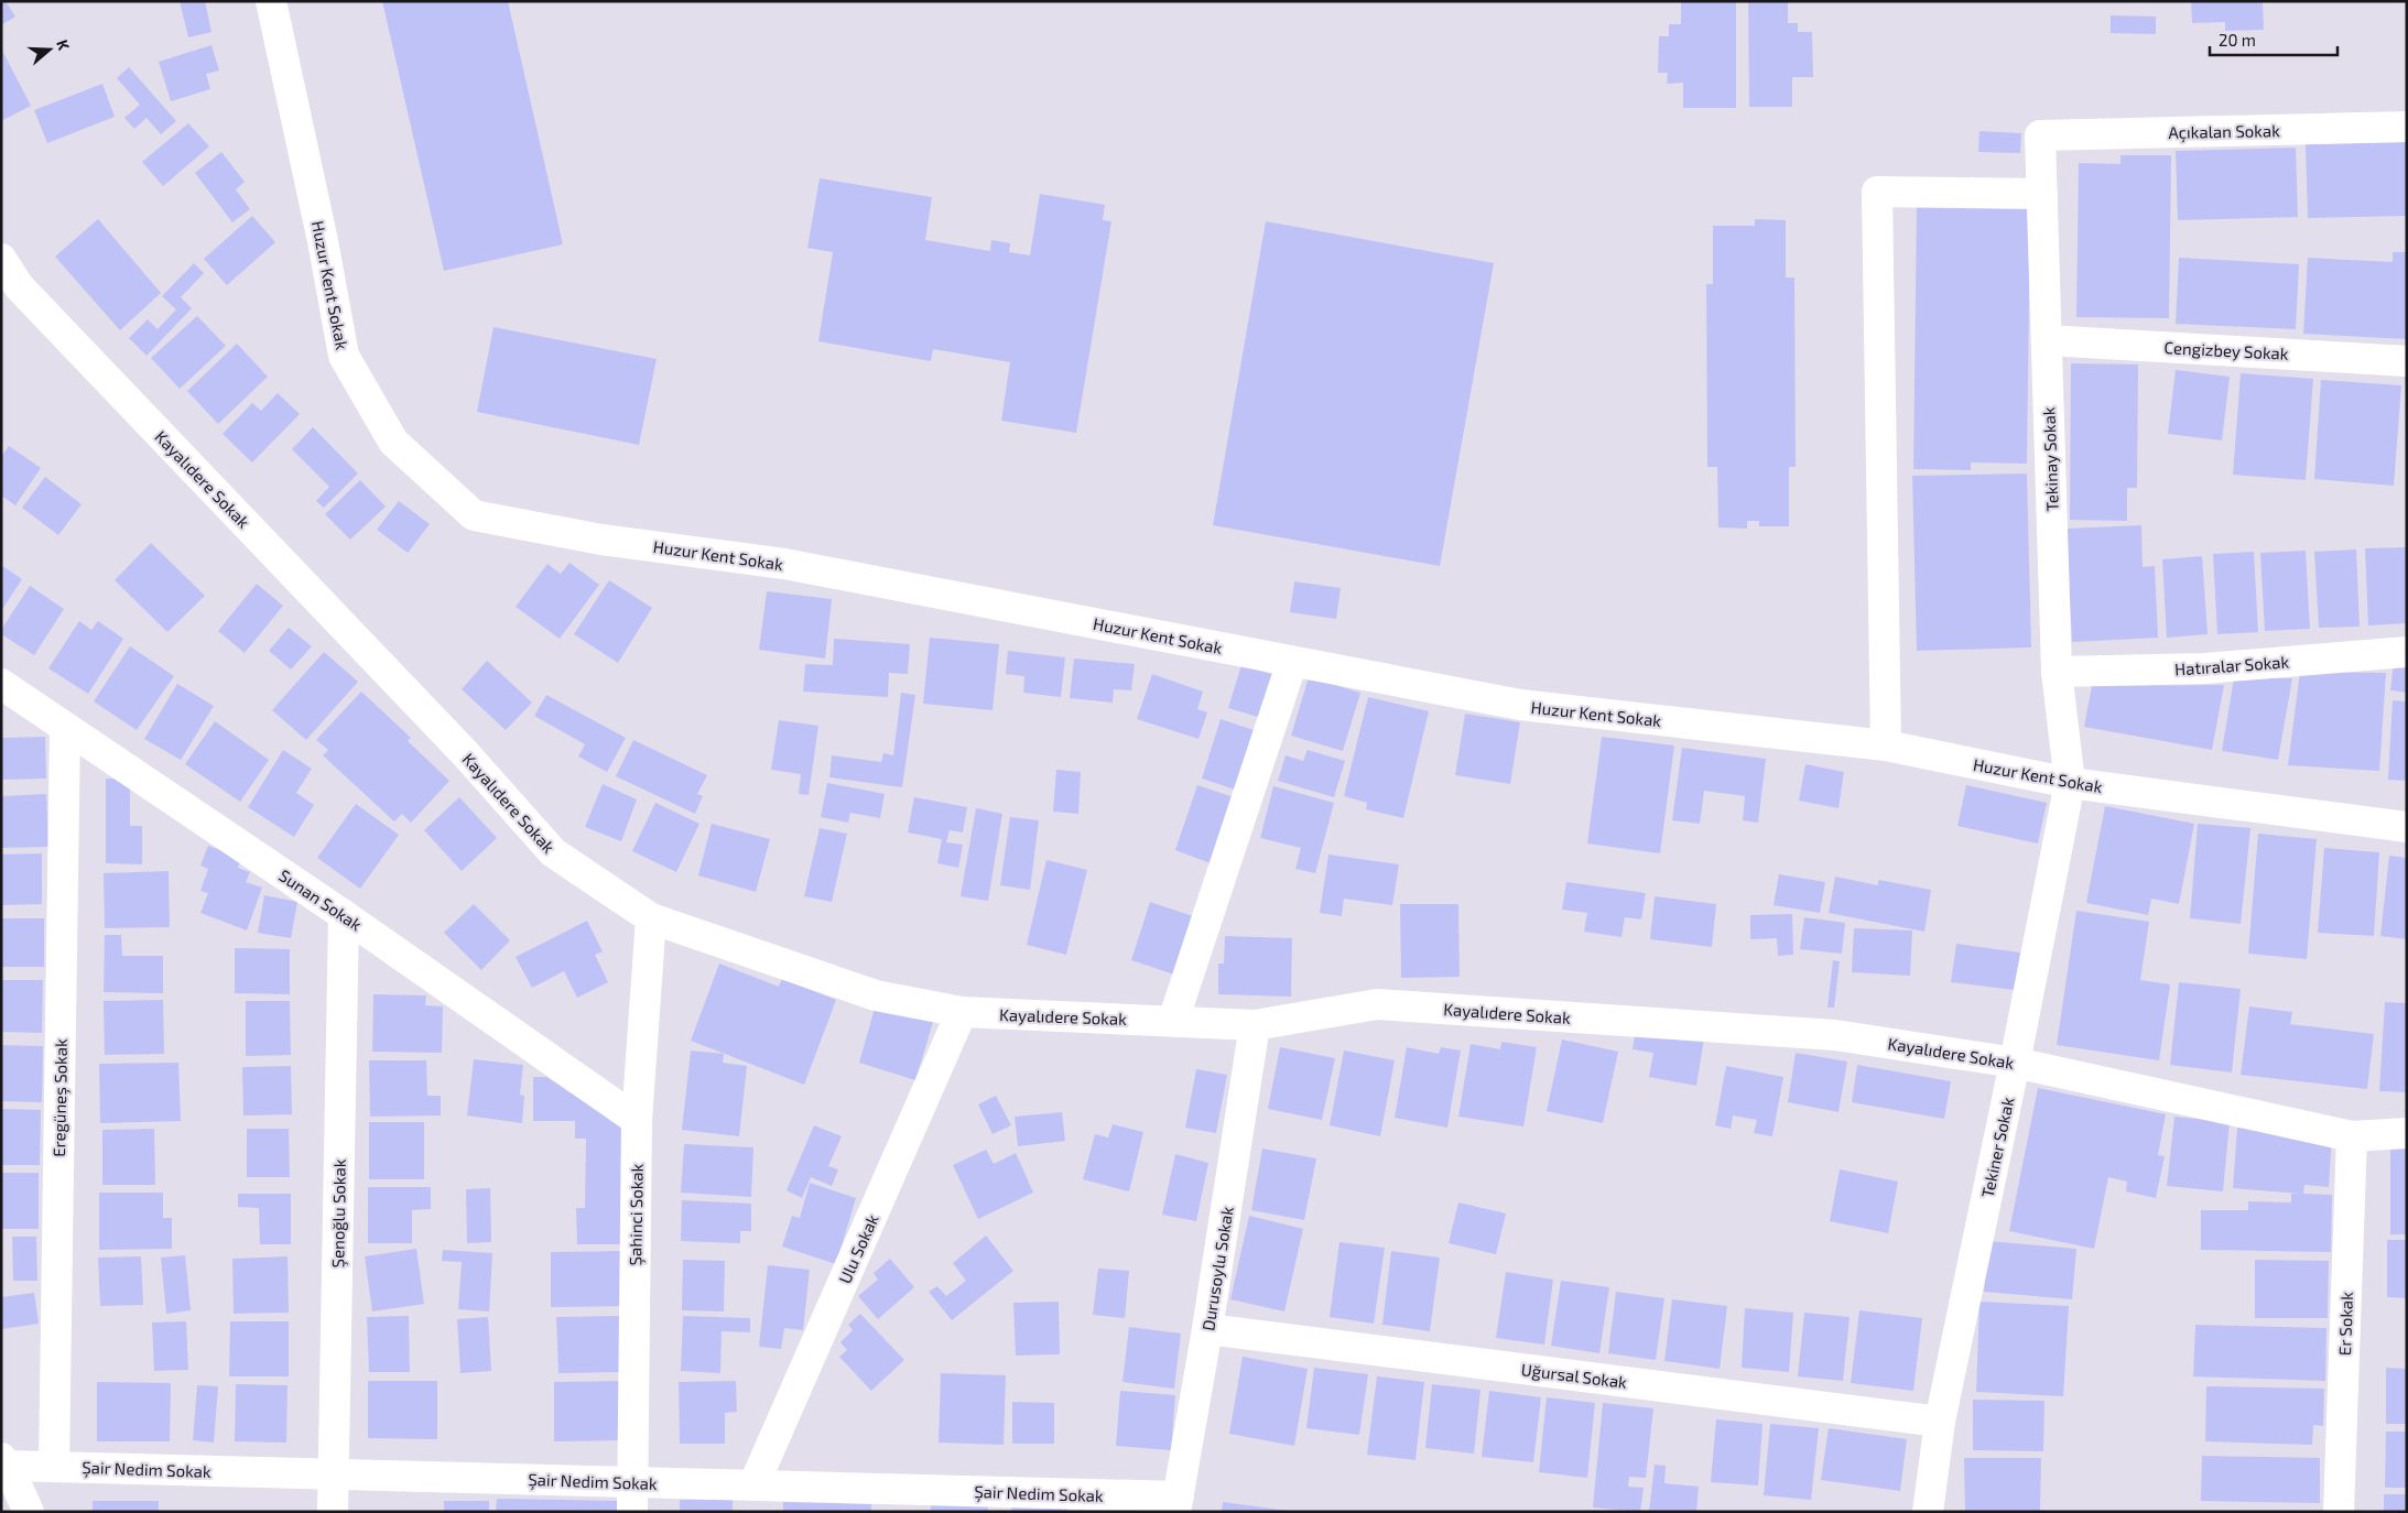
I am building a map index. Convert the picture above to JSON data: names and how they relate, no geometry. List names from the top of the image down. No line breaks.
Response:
{"streets":{"street":["Açıkalan Sokak","Huzur Kent Sokak","Cengizbey Sokak","Tekinay Sokak","Kayalıdere Sokak","Hatıralar Sokak","Sunan Sokak","Eregüneş Sokak","Tekiner Sokak","Şenoğlu Sokak","Şahinci Sokak","Ulu Sokak","Durusoylu Sokak","Er Sokak","Uğursal Sokak","Şair Nedim Sokak"]},"crossings":[["Açıkalan Sokak","Tekinay Sokak"],["Huzur Kent Sokak","Tekinay Sokak"],["Huzur Kent Sokak","Tekiner Sokak"],["Cengizbey Sokak","Tekinay Sokak"],["Tekinay Sokak","Hatıralar Sokak"],["Tekinay Sokak","Tekiner Sokak"],["Kayalıdere Sokak","Tekiner Sokak"],["Kayalıdere Sokak","Şahinci Sokak"],["Kayalıdere Sokak","Ulu Sokak"],["Kayalıdere Sokak","Durusoylu Sokak"],["Kayalıdere Sokak","Er Sokak"],["Sunan Sokak","Eregüneş Sokak"],["Sunan Sokak","Şenoğlu Sokak"],["Sunan Sokak","Şahinci Sokak"],["Eregüneş Sokak","Şair Nedim Sokak"],["Tekiner Sokak","Uğursal Sokak"],["Şenoğlu Sokak","Şair Nedim Sokak"],["Şahinci Sokak","Şair Nedim Sokak"],["Ulu Sokak","Şair Nedim Sokak"],["Durusoylu Sokak","Uğursal Sokak"],["Durusoylu Sokak","Şair Nedim Sokak"]],"scale_bar":"20 m","north":"right"}
